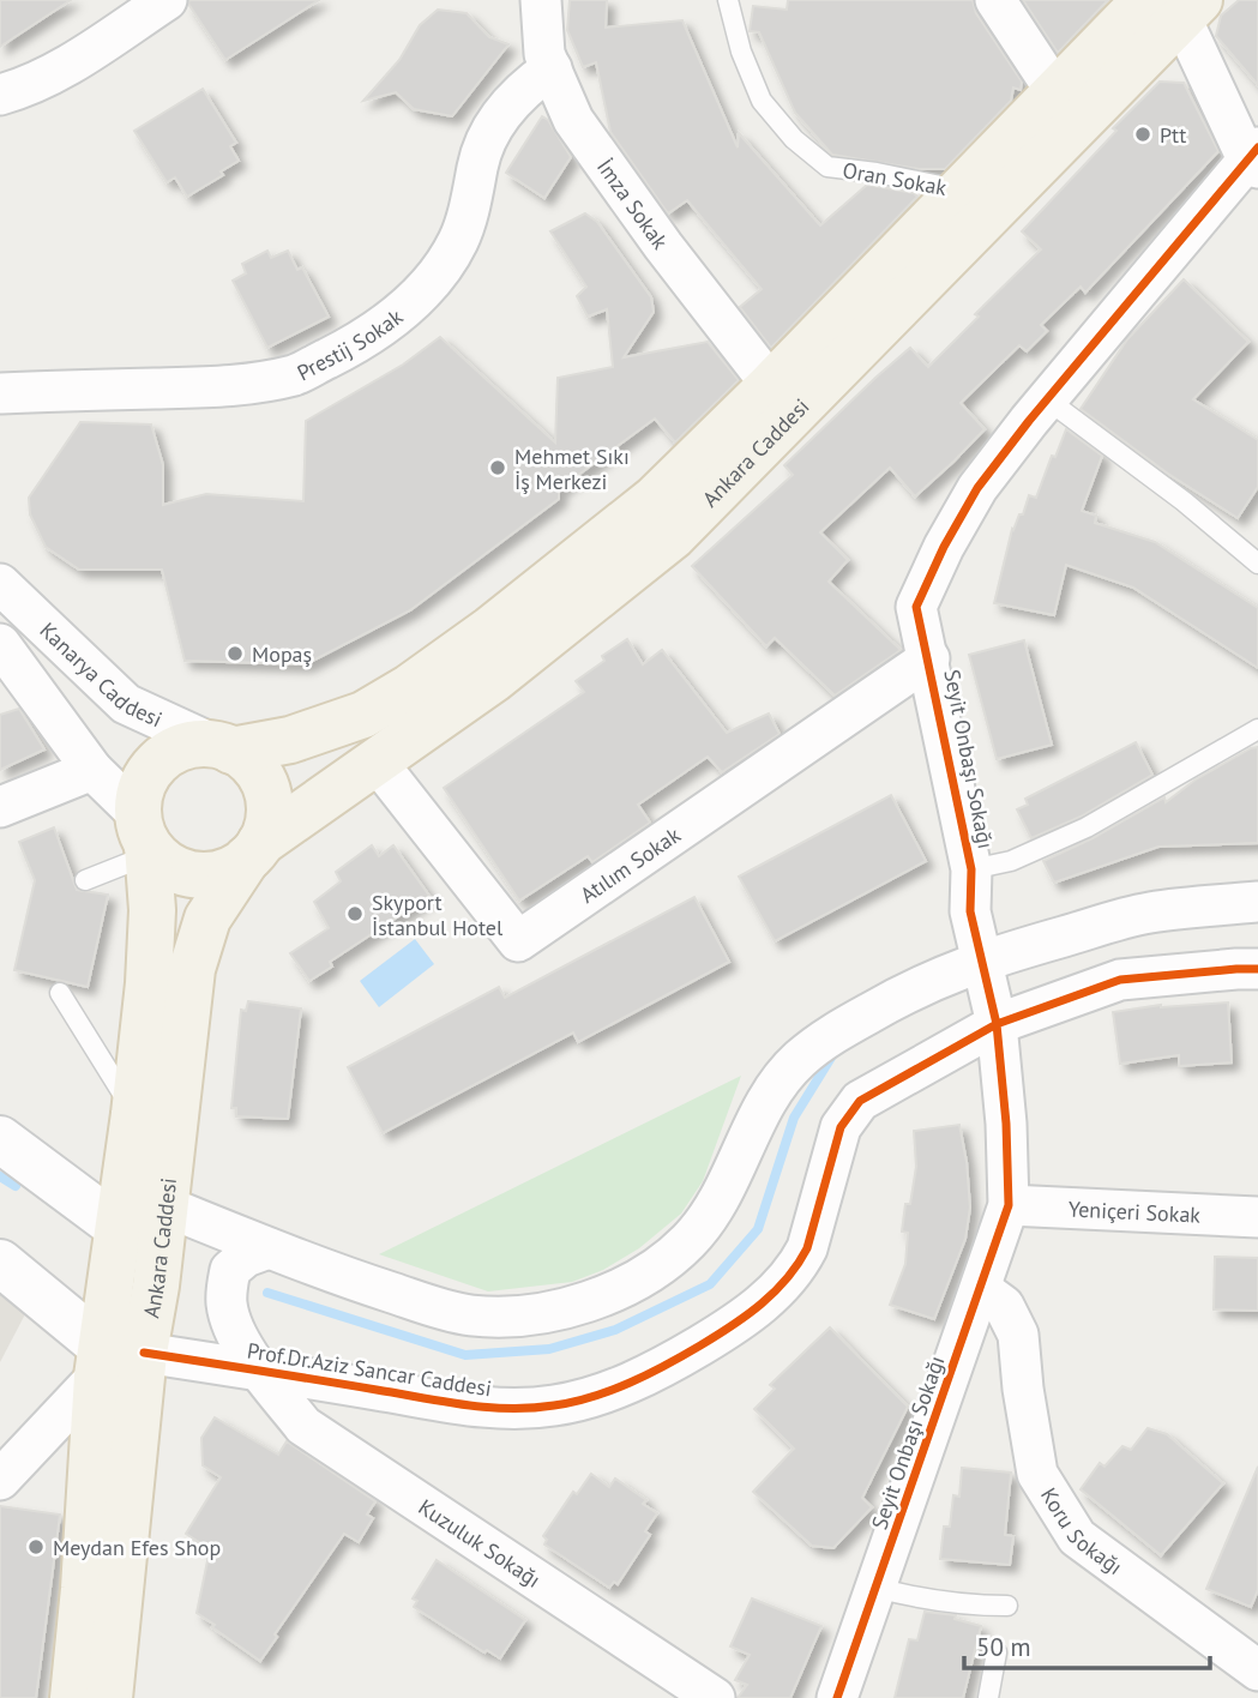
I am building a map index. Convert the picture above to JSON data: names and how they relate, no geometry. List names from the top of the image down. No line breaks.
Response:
{"streets":{"main road":["Ankara Caddesi"],"street":["İmza Sokak","Prestij Sokak","Kanarya Caddesi","Seyit Onbaşı Sokağı","Atılım Sokak","Yeniçeri Sokak","Prof.Dr.Aziz Sancar Caddesi","Koru Sokağı","Kuzuluk Sokağı"],"lane":["Oran Sokak"]},"crossings":[["Oran Sokak","Ankara Caddesi"],["İmza Sokak","Prestij Sokak"],["İmza Sokak","Ankara Caddesi"],["Ankara Caddesi","Kanarya Caddesi"],["Ankara Caddesi","Atılım Sokak"],["Ankara Caddesi","Prof.Dr.Aziz Sancar Caddesi"],["Seyit Onbaşı Sokağı","Atılım Sokak"],["Seyit Onbaşı Sokağı","Yeniçeri Sokak"],["Seyit Onbaşı Sokağı","Prof.Dr.Aziz Sancar Caddesi"],["Seyit Onbaşı Sokağı","Koru Sokağı"],["Prof.Dr.Aziz Sancar Caddesi","Kuzuluk Sokağı"]],"places":["Ptt","Mehmet Sıkı İş Merkezi","Mopaş","Skyport İstanbul Hotel","Meydan Efes Shop"],"scale_bar":"50 m"}
